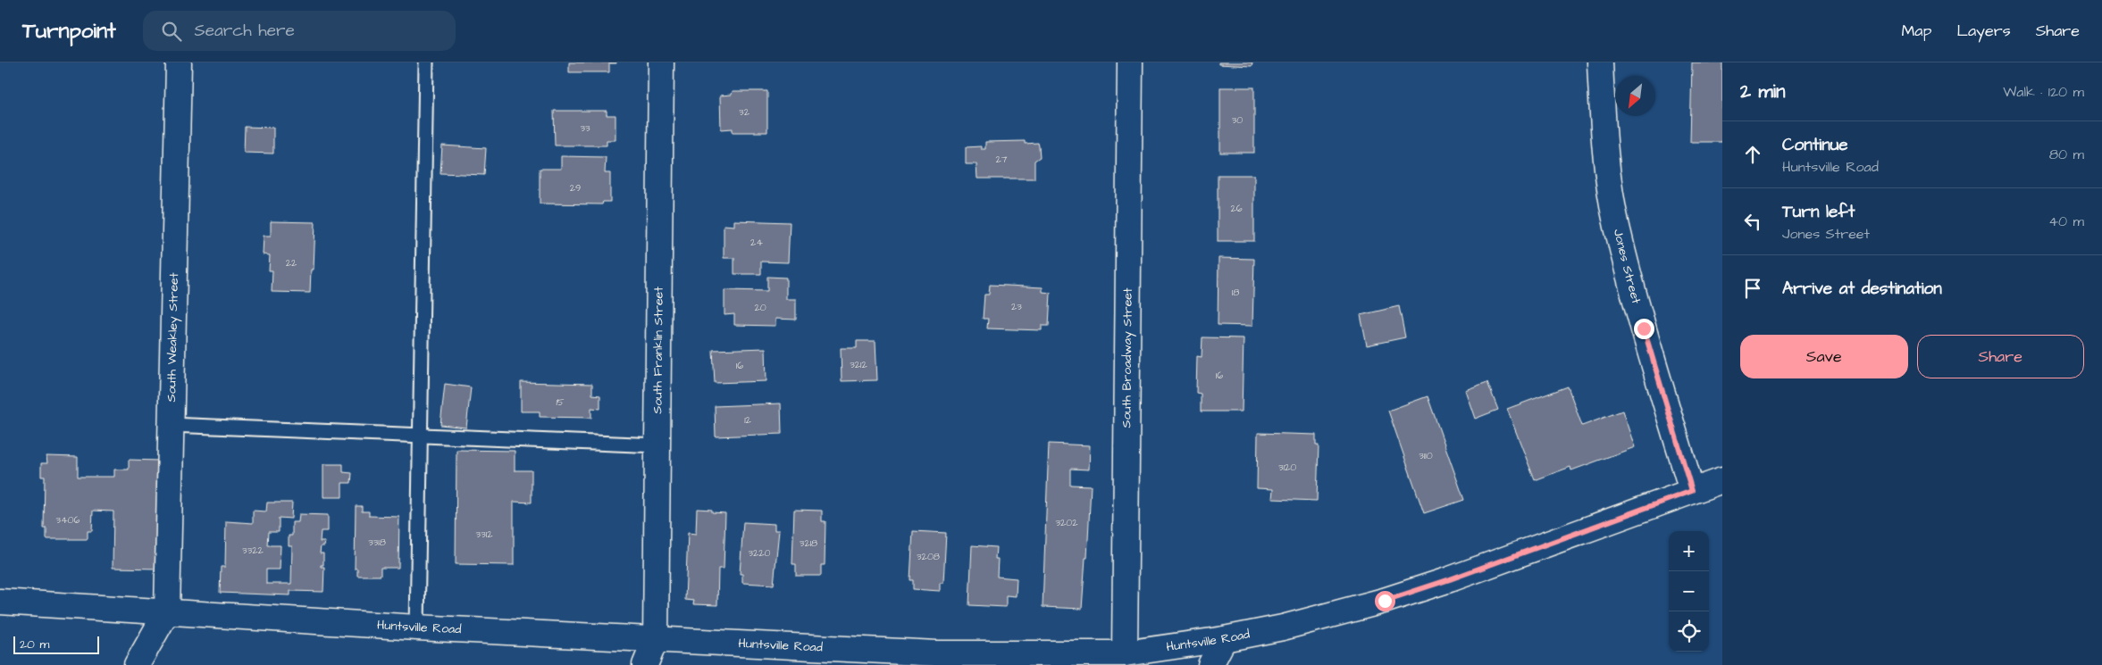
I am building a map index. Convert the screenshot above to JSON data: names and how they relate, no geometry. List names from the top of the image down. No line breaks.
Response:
{"streets":{"street":["Jones Street","South Weakley Street","South Franklin Street","South Broadway Street","Huntsville Road"]},"crossings":[["Jones Street","Huntsville Road"],["South Weakley Street","Huntsville Road"],["South Franklin Street","Huntsville Road"],["South Broadway Street","Huntsville Road"]],"house_numbers":["32","30","33","27","29","26","24","22","18","23","20","3212","16","16","15","12","3110","3120","3406","3202","3312","3318","3218","3322","3220","3208"],"scale_bar":"20 m","north":"bottom left","page":{"header":"Turnpoint","search":"Search here","nav":["Map","Layers","Share"],"heading":["2 min","Walk · 120 m"],"list":[["Continue","Huntsville Road","80 m"],["Turn left","Jones Street","40 m"],"Arrive at destination"],"buttons":["Save","Share"],"map_buttons":["+","−"],"scale":"20 m"}}
